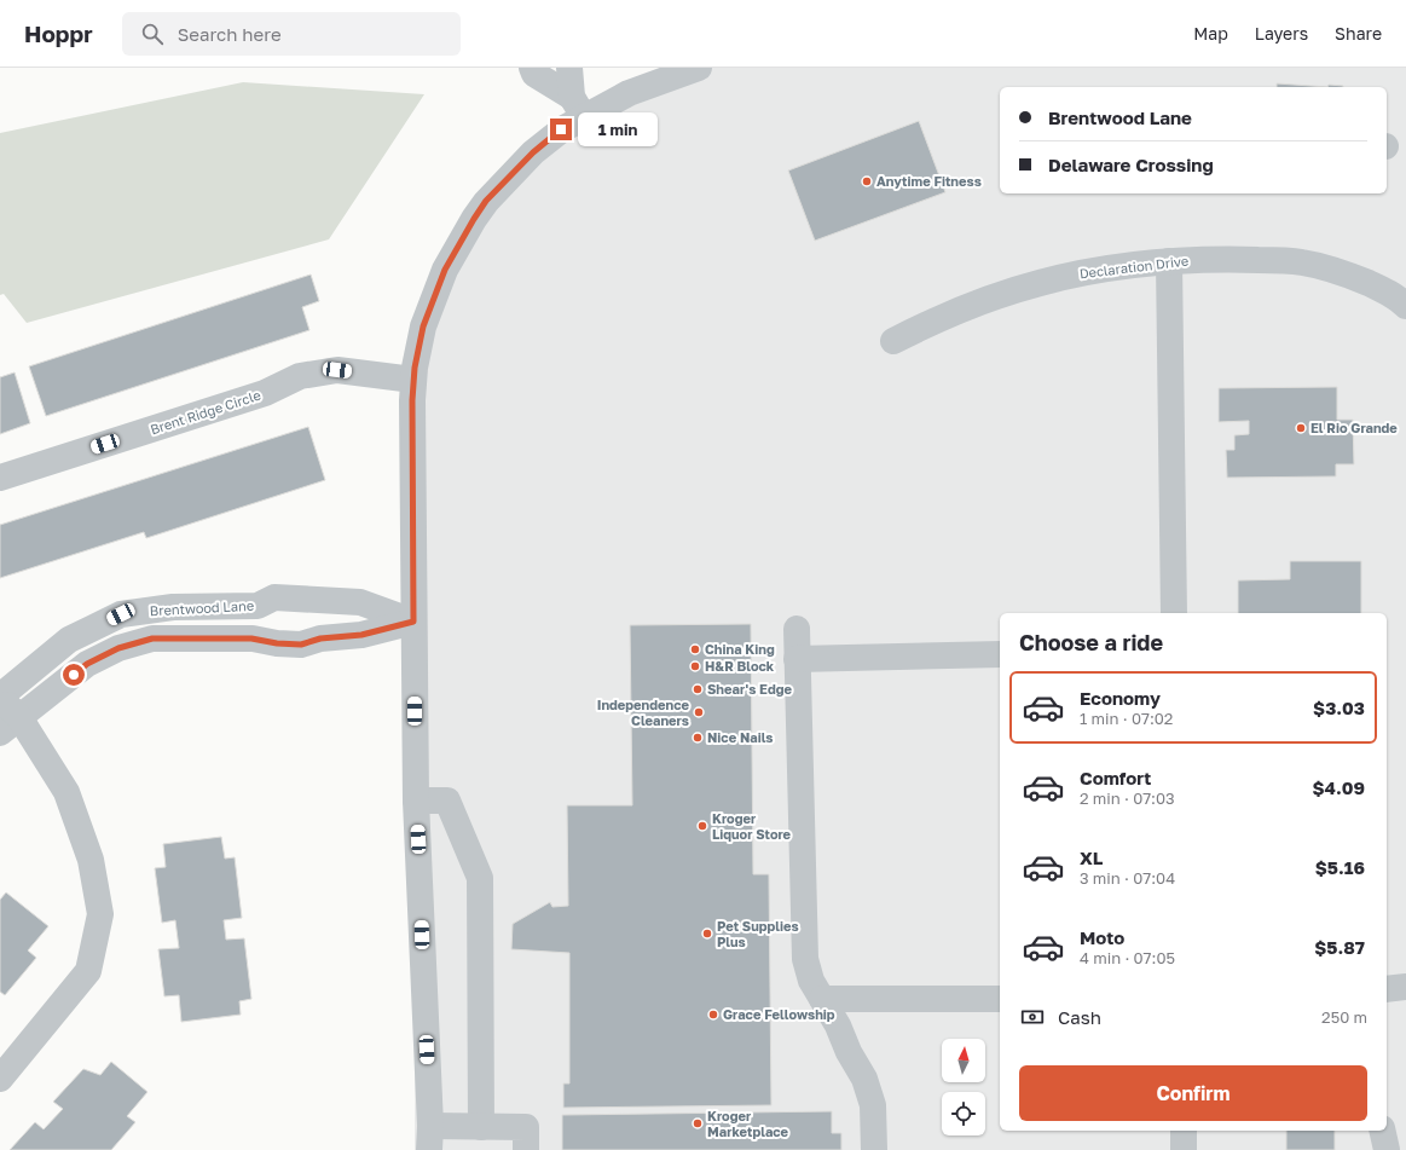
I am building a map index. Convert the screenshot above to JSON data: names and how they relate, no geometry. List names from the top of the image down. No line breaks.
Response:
{"streets":{"street":["Declaration Drive","Brent Ridge Circle","Brentwood Lane"]},"places":["Anytime Fitness","El Rio Grande","China King","H&R Block","Shear's Edge","Independence Cleaners","Nice Nails","Kroger Liquor Store","Pet Supplies Plus","Grace Fellowship","Kroger Marketplace"],"north":"top","page":{"header":"Hoppr","search":"Search here","nav":["Map","Layers","Share"],"banner":["Brentwood Lane","Delaware Crossing"],"bubble":"1 min","heading":"Choose a ride","list":[{"name":"Economy","note":"1 min · 07:02","value":"$3.03"},{"name":"Comfort","note":"2 min · 07:03","value":"$4.09"},{"name":"XL","note":"3 min · 07:04","value":"$5.16"},{"name":"Moto","note":"4 min · 07:05","value":"$5.87"}],"pay":["Cash","250 m"],"buttons":"Confirm"}}
